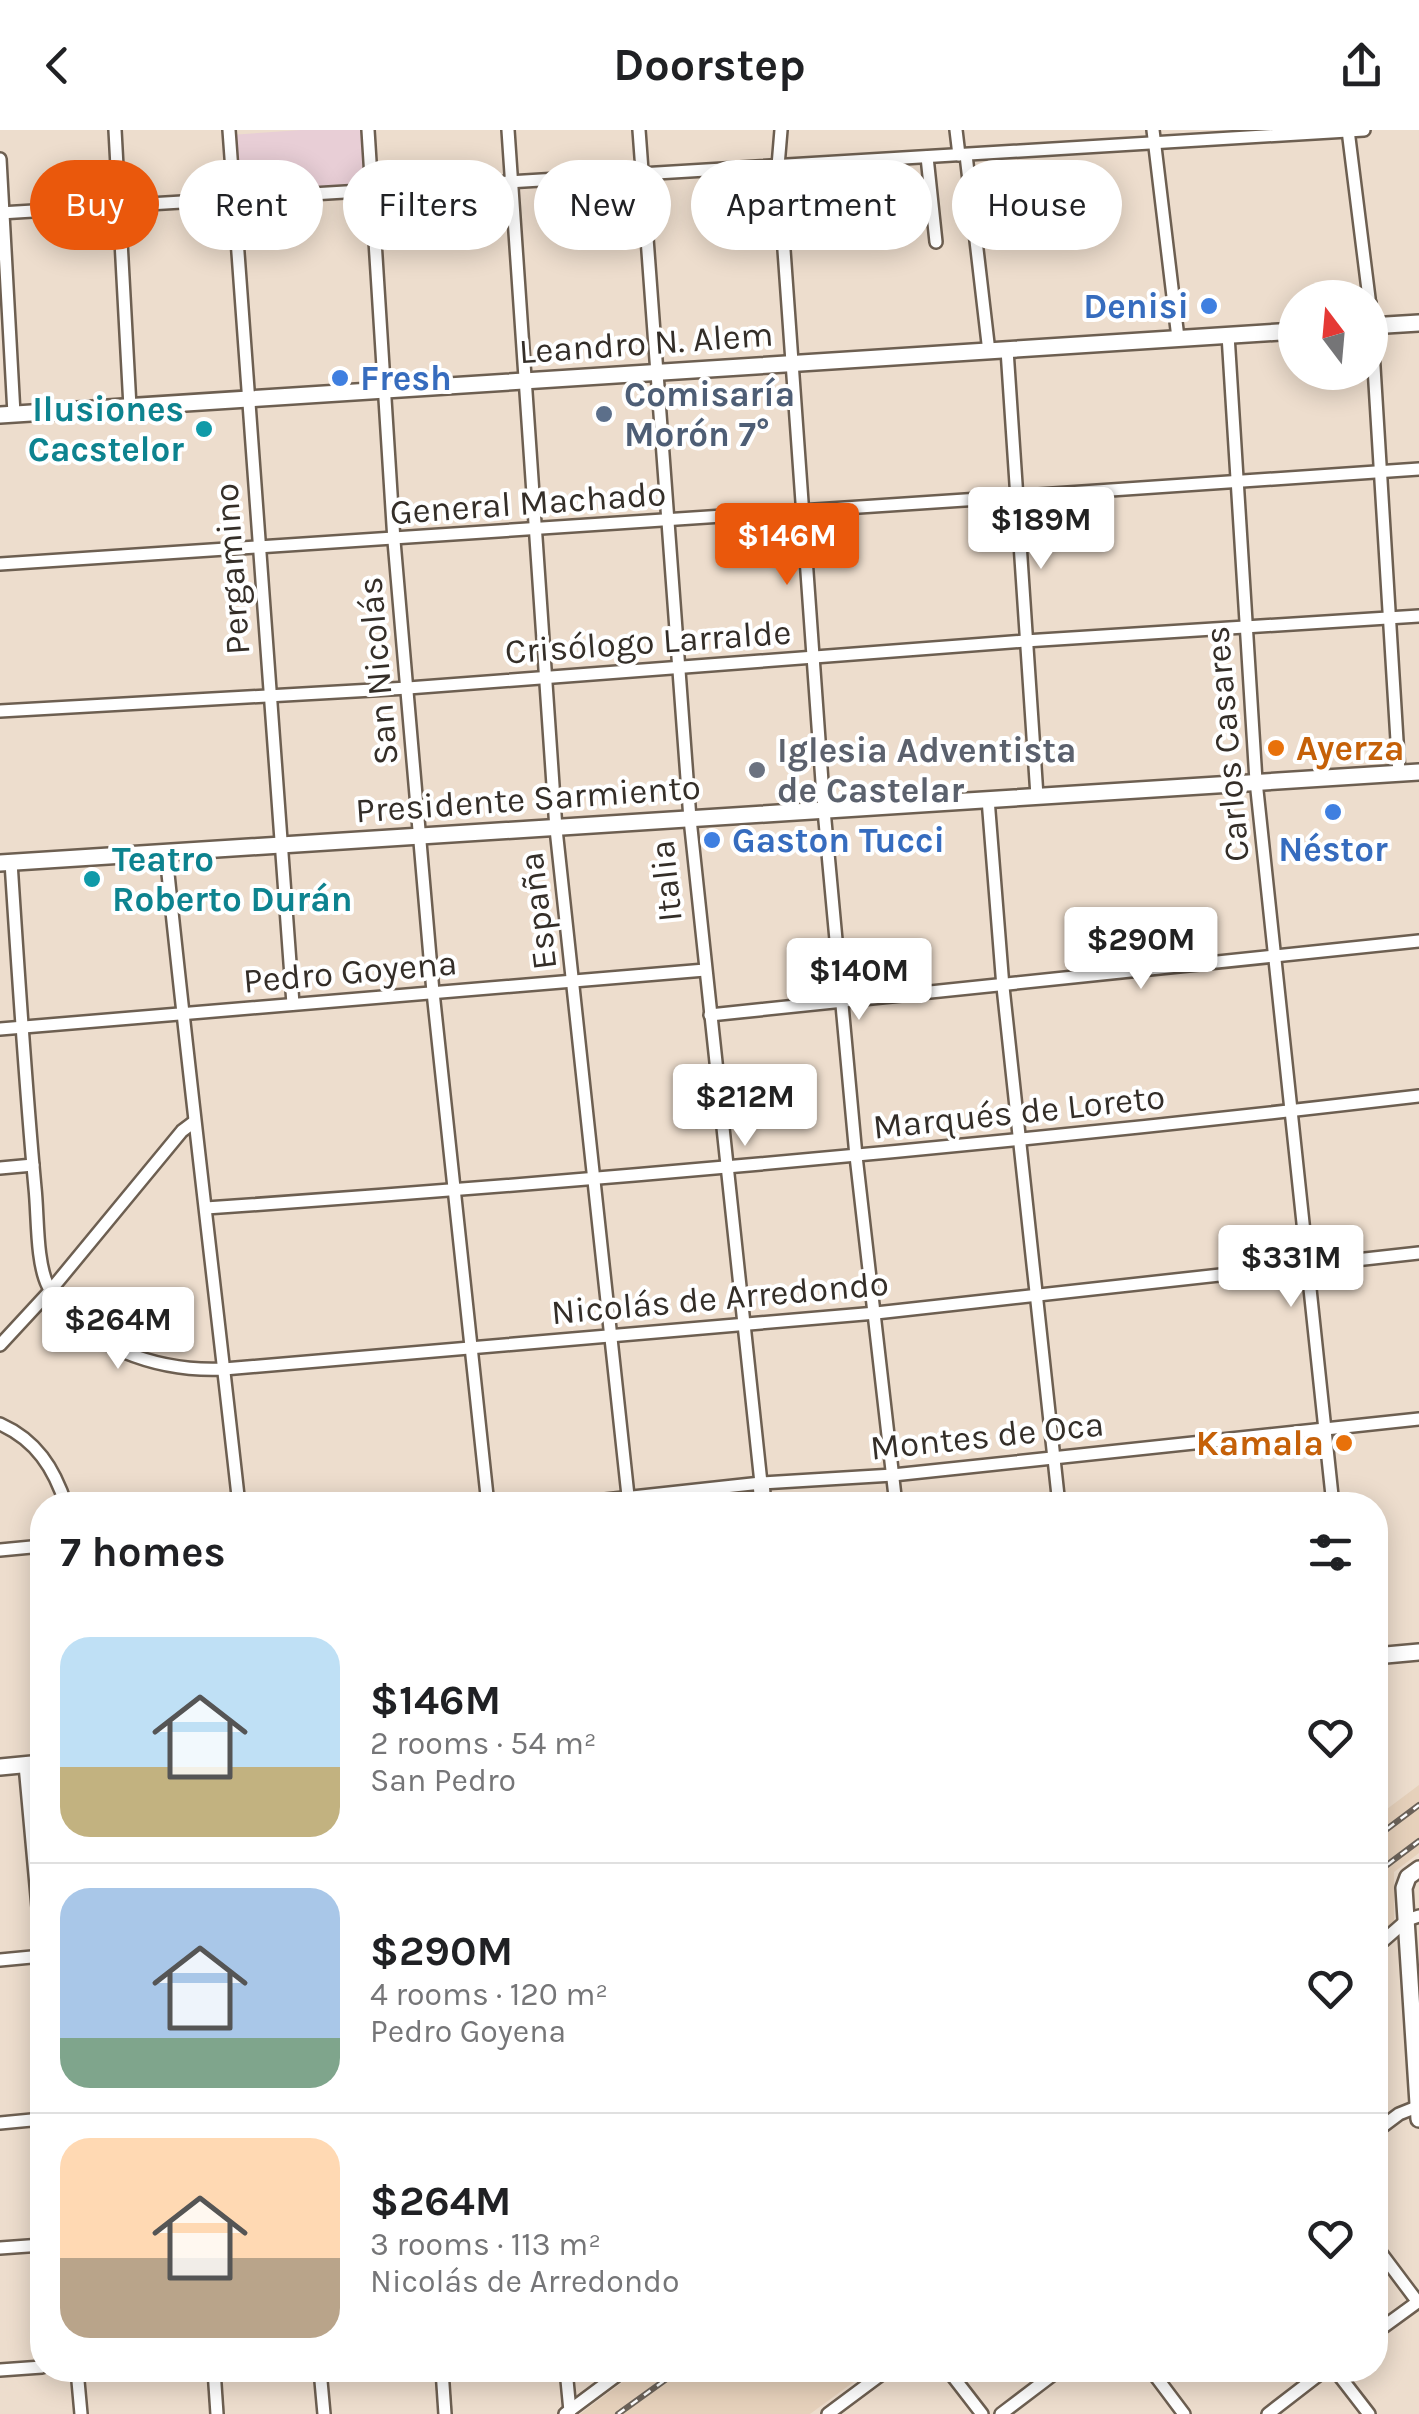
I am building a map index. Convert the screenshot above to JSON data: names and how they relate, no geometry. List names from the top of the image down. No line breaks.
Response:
{"streets":{"street":["Leandro N. Alem","General Machado","Pergamino","Crisólogo Larralde","San Nicolás","Carlos Casares","Presidente Sarmiento","Italia","España","Pedro Goyena","Marqués de Loreto","Nicolás de Arredondo","Montes de Oca"]},"crossings":[["Leandro N. Alem","Pergamino"],["Leandro N. Alem","San Nicolás"],["Leandro N. Alem","Carlos Casares"],["Leandro N. Alem","Italia"],["Leandro N. Alem","España"],["General Machado","Pergamino"],["General Machado","San Nicolás"],["General Machado","Carlos Casares"],["General Machado","Italia"],["General Machado","España"],["Pergamino","Crisólogo Larralde"],["Pergamino","Presidente Sarmiento"],["Pergamino","Pedro Goyena"],["Crisólogo Larralde","San Nicolás"],["Crisólogo Larralde","Carlos Casares"],["Crisólogo Larralde","Italia"],["Crisólogo Larralde","España"],["San Nicolás","Presidente Sarmiento"],["San Nicolás","Pedro Goyena"],["San Nicolás","Marqués de Loreto"],["San Nicolás","Nicolás de Arredondo"],["Carlos Casares","Presidente Sarmiento"],["Carlos Casares","Marqués de Loreto"],["Carlos Casares","Nicolás de Arredondo"],["Carlos Casares","Montes de Oca"],["Presidente Sarmiento","Italia"],["Presidente Sarmiento","España"],["Italia","Pedro Goyena"],["Italia","Marqués de Loreto"],["Italia","Nicolás de Arredondo"],["Italia","Montes de Oca"],["España","Pedro Goyena"],["España","Marqués de Loreto"],["España","Nicolás de Arredondo"]],"places":["Denisi","Fresh","Comisaría Morón 7°","Ilusiones Cacstelor","Ayerza","Iglesia Adventista de Castelar","Néstor","Gaston Tucci","Teatro Roberto Durán","Kamala"],"north":"top","page":{"header":"Doorstep","chip":["Buy","Rent","Filters","New","Apartment","House"],"price":["$189M","$146M","$290M","$140M","$212M","$331M","$264M"],"heading":"7 homes","list":[{"name":"$146M","note":"2 rooms · 54 m² · San Pedro"},{"name":"$290M","note":"4 rooms · 120 m² · Pedro Goyena"},{"name":"$264M","note":"3 rooms · 113 m² · Nicolás de Arredondo"}]}}
